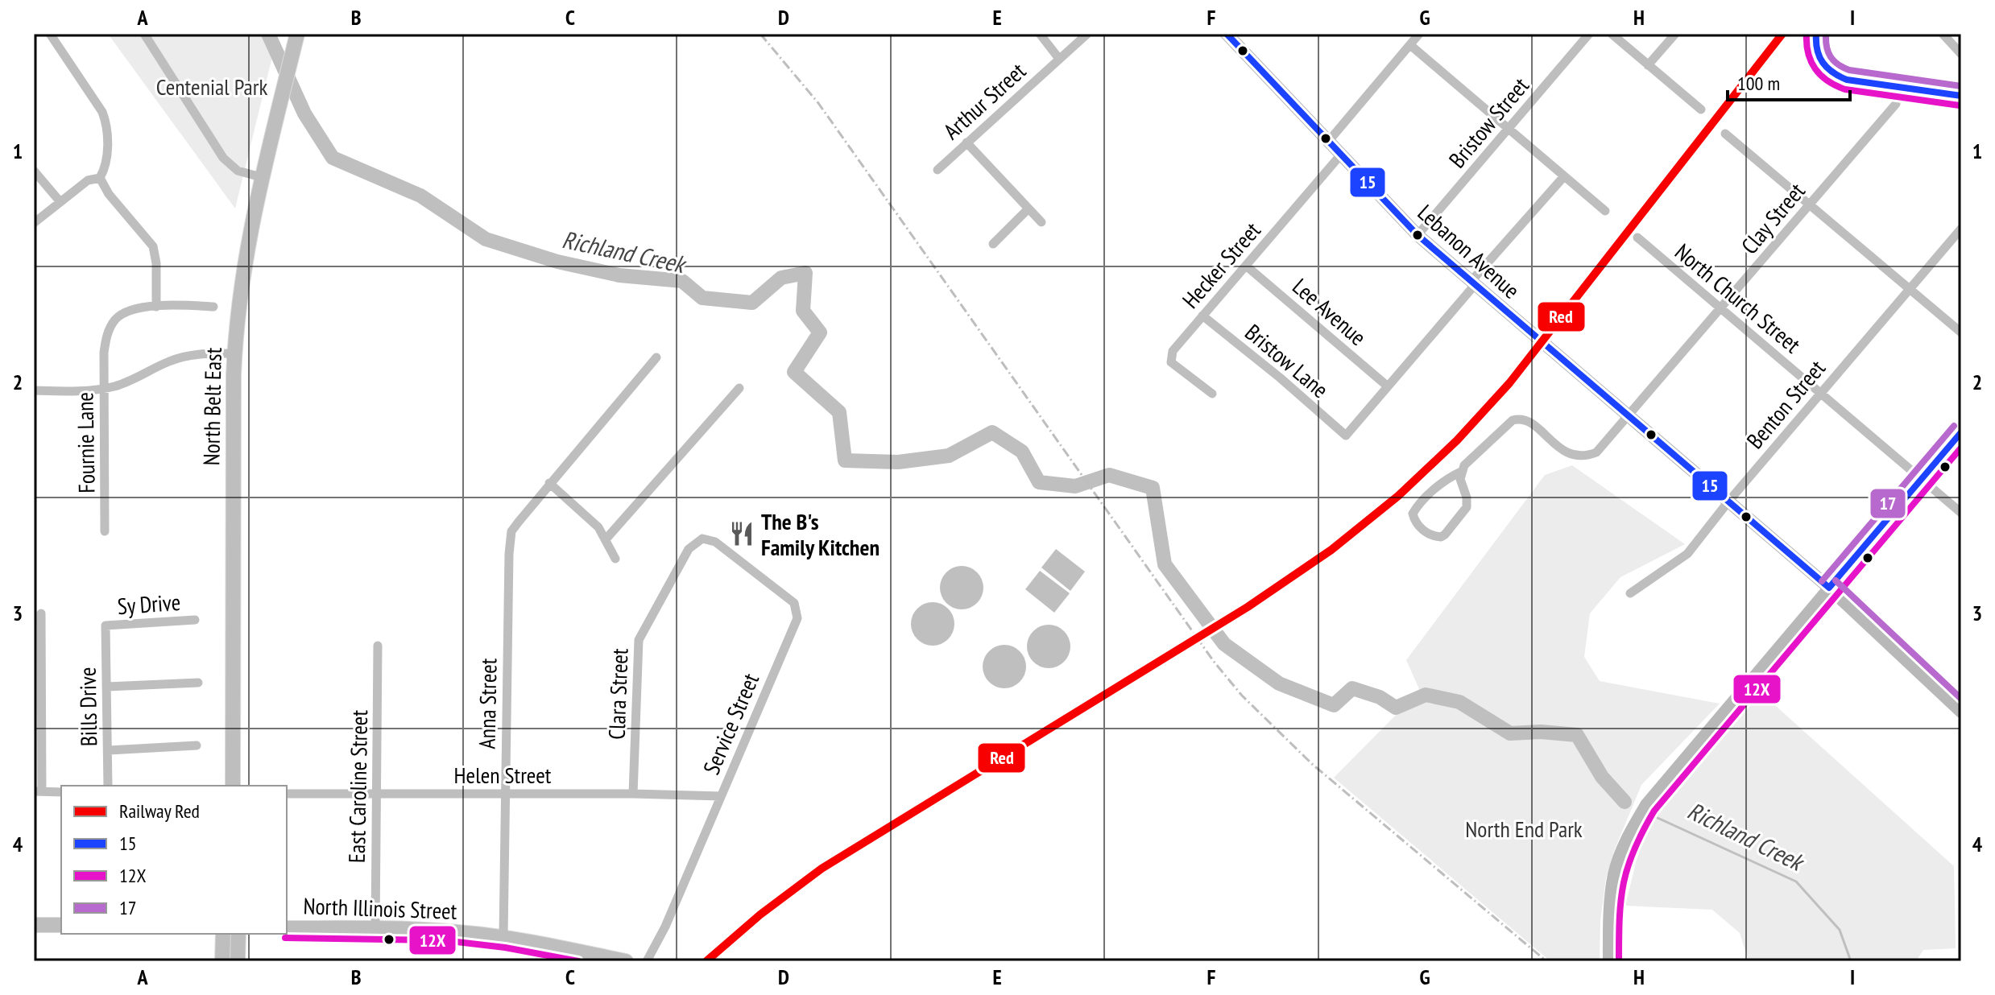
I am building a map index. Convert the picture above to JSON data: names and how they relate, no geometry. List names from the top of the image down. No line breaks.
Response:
{"streets":{"main road":["Lebanon Avenue","North Belt East","North Illinois Street"],"street":["Arthur Street","Bristow Street","Clay Street","Hecker Street","North Church Street","Lee Avenue","Bristow Lane","Benton Street","Fournie Lane","Sy Drive","Clara Street","Anna Street","Bills Drive","Service Street","Helen Street","East Caroline Street"]},"crossings":[["Bristow Street","Lebanon Avenue"],["Clay Street","Lebanon Avenue"],["Clay Street","North Church Street"],["Lebanon Avenue","Hecker Street"],["Lebanon Avenue","Benton Street"],["Hecker Street","Lee Avenue"],["Hecker Street","Bristow Lane"],["North Church Street","Benton Street"],["Lee Avenue","Bristow Lane"],["Sy Drive","Bills Drive"],["Clara Street","Service Street"],["Clara Street","Helen Street"],["Anna Street","Helen Street"],["Anna Street","North Illinois Street"],["Service Street","Helen Street"],["Helen Street","East Caroline Street"],["East Caroline Street","North Illinois Street"]],"water":["Richland Creek"],"parks":["Centenial Park","North End Park"],"places":{"restaurant":["The B's Family Kitchen"]},"lines":["rail line Red","transit line 15","transit line 12X","transit line 17"],"legend":["Railway Red","15","12X","17"],"scale_bar":"100 m","grid":{"columns":["A","B","C","D","E","F","G","H","I"],"rows":["1","2","3","4"]}}
